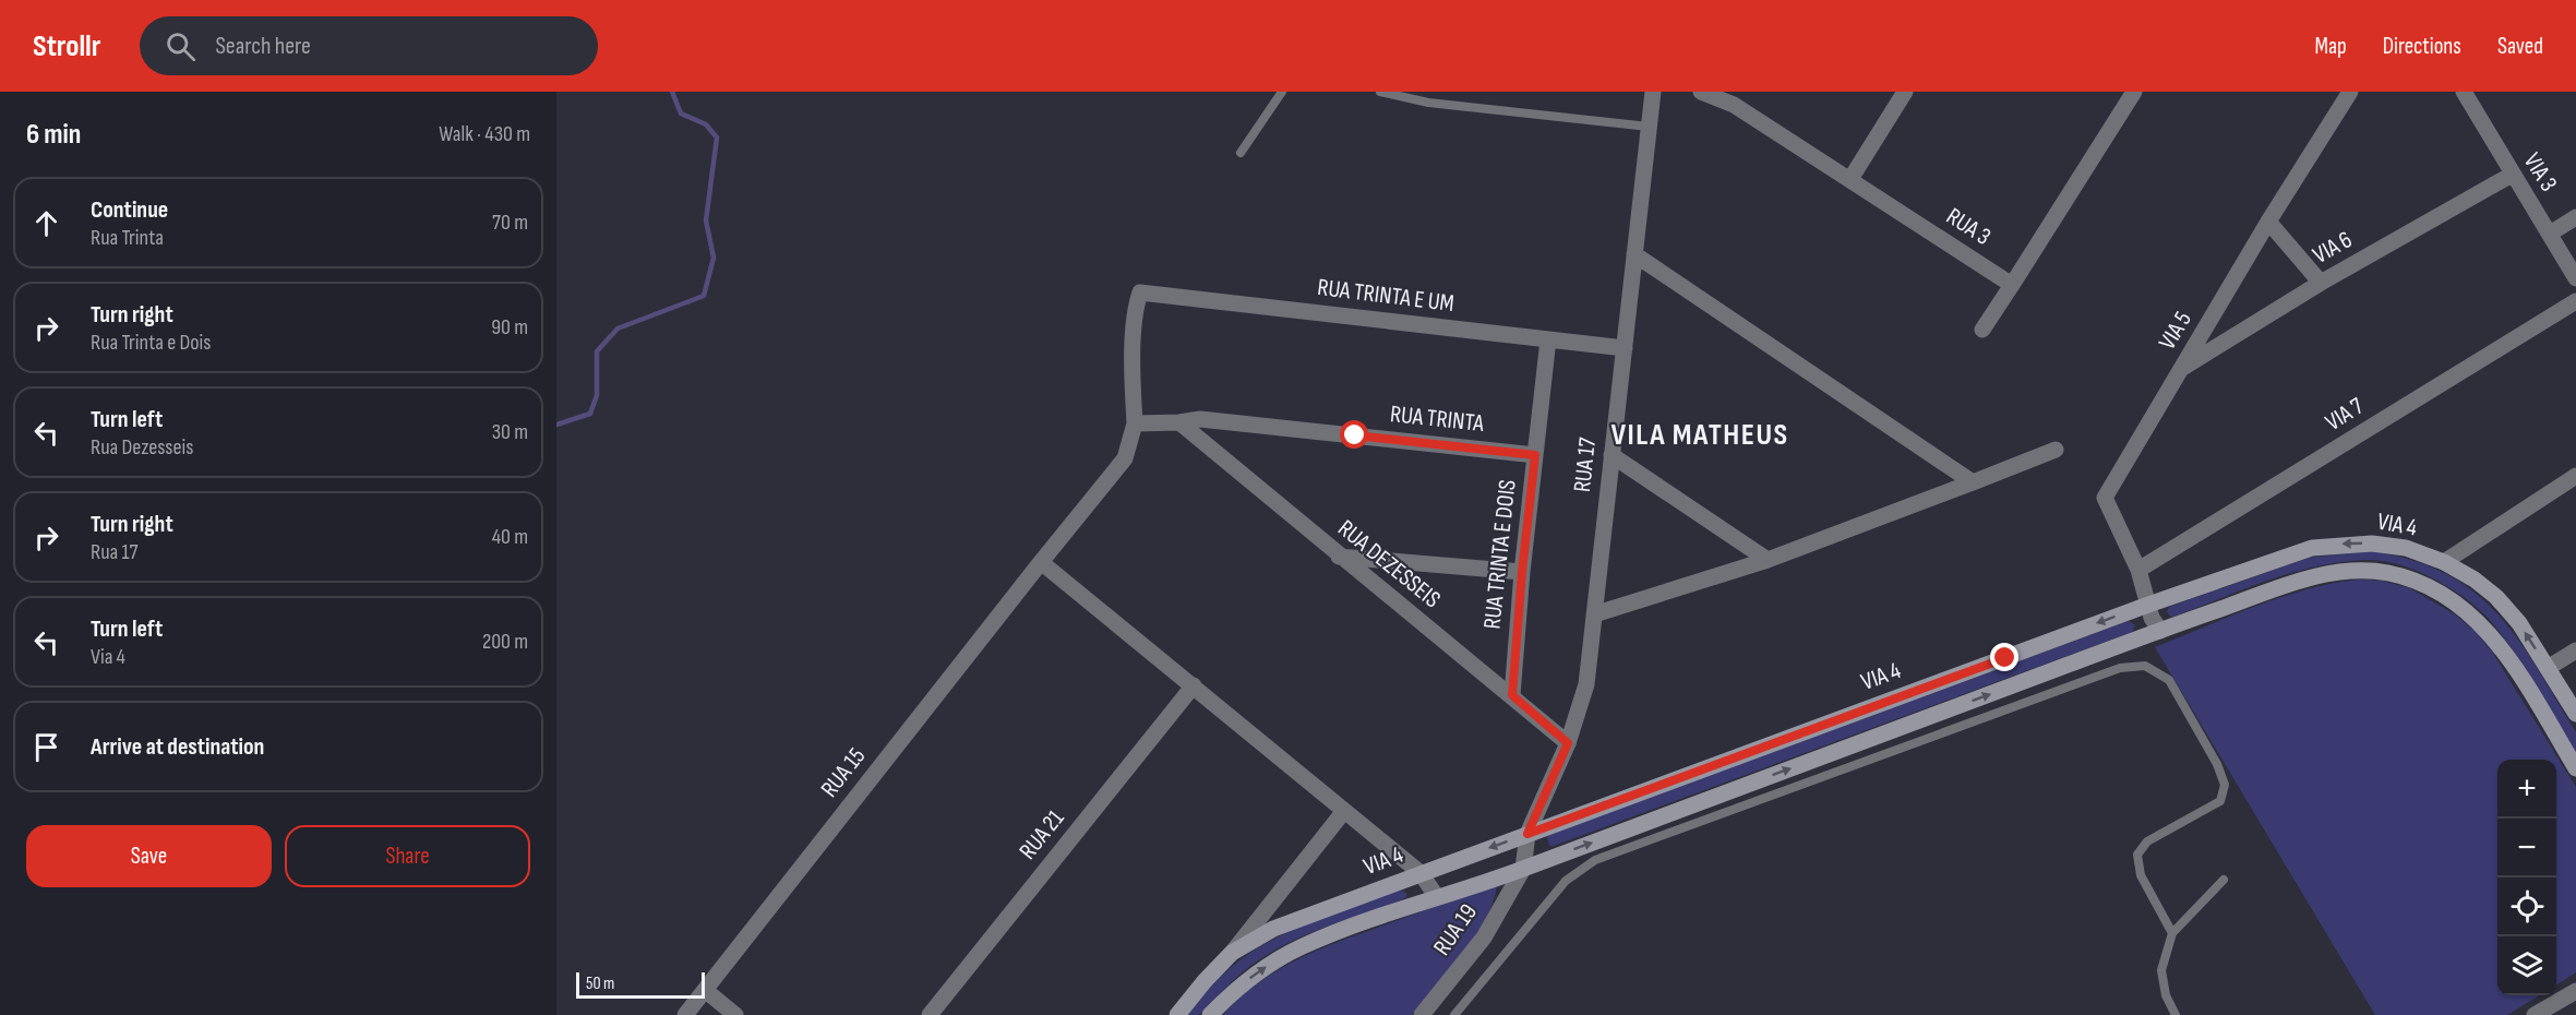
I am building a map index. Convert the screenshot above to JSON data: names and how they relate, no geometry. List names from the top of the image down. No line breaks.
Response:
{"streets":{"street":["VIA 3","RUA 3","VIA 6","RUA TRINTA E UM","VIA 5","VIA 7","RUA TRINTA","RUA 17","VIA 4","RUA TRINTA E DOIS","RUA DEZESSEIS","RUA 15","RUA 21","RUA 19"]},"crossings":[["VIA 3","VIA 6"],["VIA 6","VIA 5"],["RUA TRINTA E UM","RUA 17"],["RUA TRINTA E UM","RUA TRINTA E DOIS"],["RUA TRINTA E UM","RUA 15"],["VIA 5","VIA 7"],["VIA 5","VIA 4"],["RUA TRINTA","RUA TRINTA E DOIS"],["RUA TRINTA","RUA DEZESSEIS"],["RUA 17","VIA 4"],["RUA 17","RUA DEZESSEIS"],["RUA 17","RUA 19"],["VIA 4","RUA 19"],["RUA TRINTA E DOIS","RUA DEZESSEIS"]],"districts":["VILA MATHEUS"],"scale_bar":"50 m","page":{"header":"Strollr","search":"Search here","nav":["Map","Directions","Saved"],"heading":["6 min","Walk · 430 m"],"list":[["Continue","Rua Trinta","70 m"],["Turn right","Rua Trinta e Dois","90 m"],["Turn left","Rua Dezesseis","30 m"],["Turn right","Rua 17","40 m"],["Turn left","Via 4","200 m"],"Arrive at destination"],"map_buttons":["+","−"],"buttons":["Save","Share"],"scale":"50 m"}}
